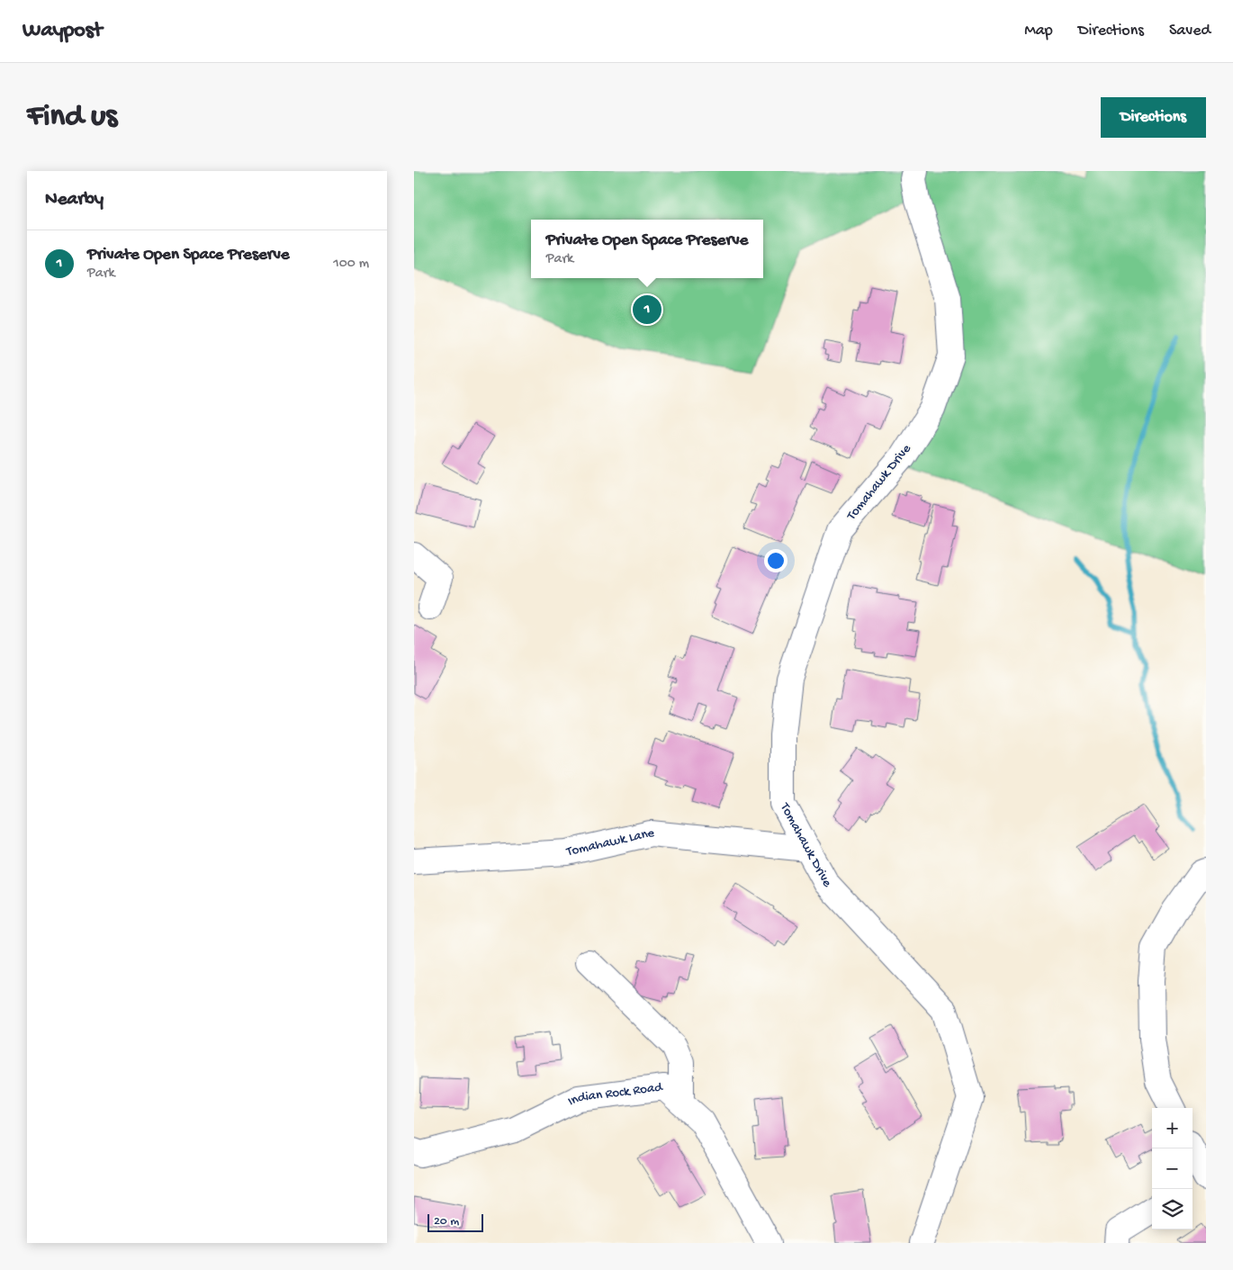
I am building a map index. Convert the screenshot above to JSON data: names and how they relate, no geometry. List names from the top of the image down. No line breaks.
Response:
{"streets":{"street":["Tomahawk Drive","Tomahawk Lane","Indian Rock Road"]},"crossings":[["Tomahawk Drive","Tomahawk Lane"]],"scale_bar":"20 m","page":{"header":"Waypost","nav":["Map","Directions","Saved"],"buttons":"Directions","title":"Find us","heading":"Nearby","popup":["Private Open Space Preserve","Park"],"list":[{"mark":"1","name":"Private Open Space Preserve","note":"Park","value":"100 m"}],"pins":"1","map_buttons":["+","−"],"scale":"20 m"}}
